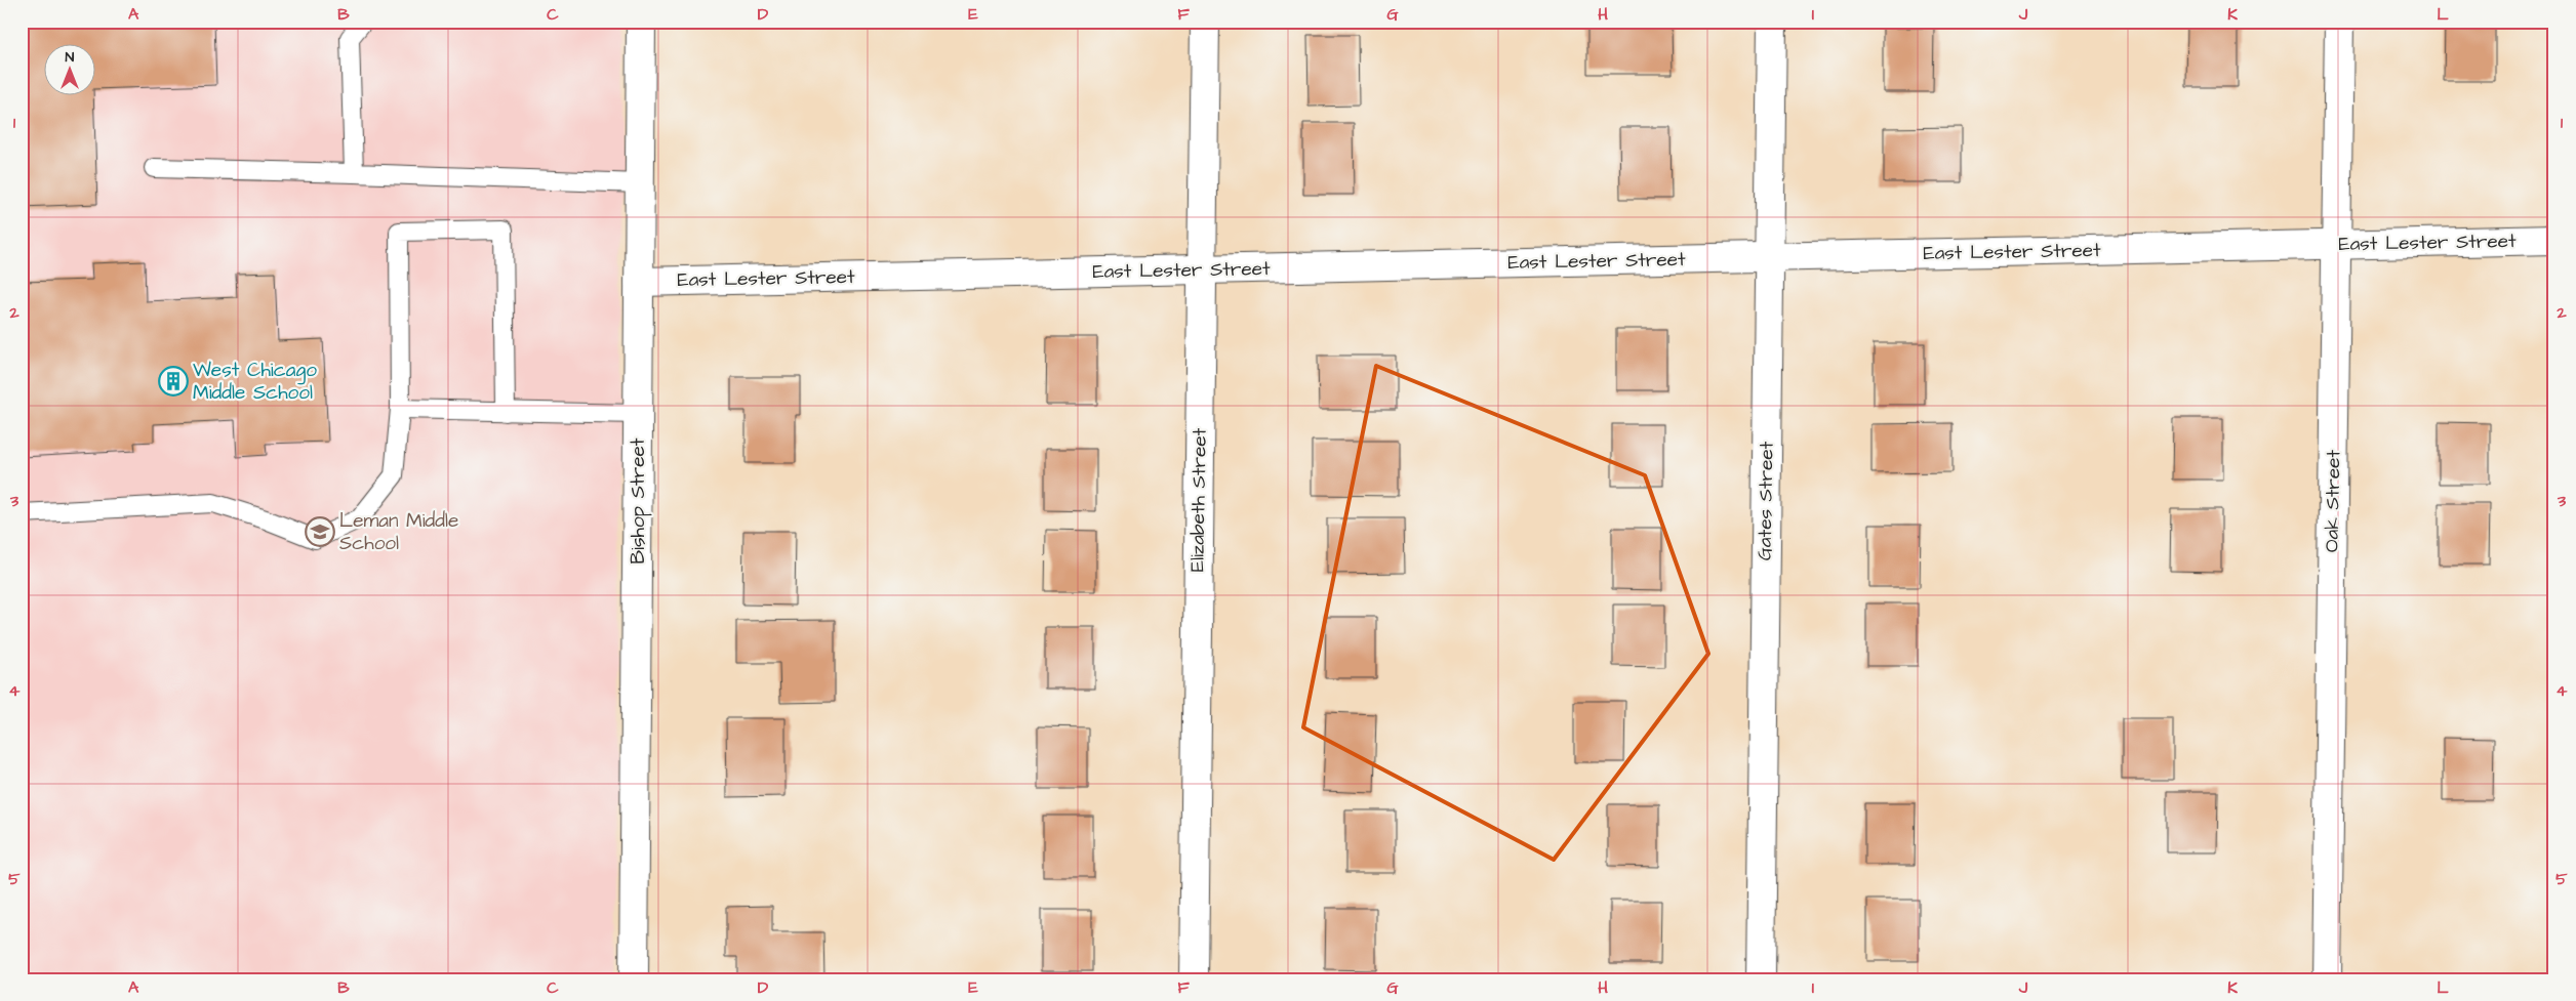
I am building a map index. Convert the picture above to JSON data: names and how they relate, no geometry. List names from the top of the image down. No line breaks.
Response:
{"streets":{"street":["East Lester Street","Elizabeth Street","Bishop Street","Gates Street","Oak Street"]},"crossings":[["East Lester Street","Elizabeth Street"],["East Lester Street","Bishop Street"],["East Lester Street","Gates Street"],["East Lester Street","Oak Street"]],"places":{"building":["West Chicago Middle School"],"school or university":["Leman Middle School"]},"north":"top","grid":{"columns":["A","B","C","D","E","F","G","H","I","J","K","L"],"rows":["1","2","3","4","5"]}}
